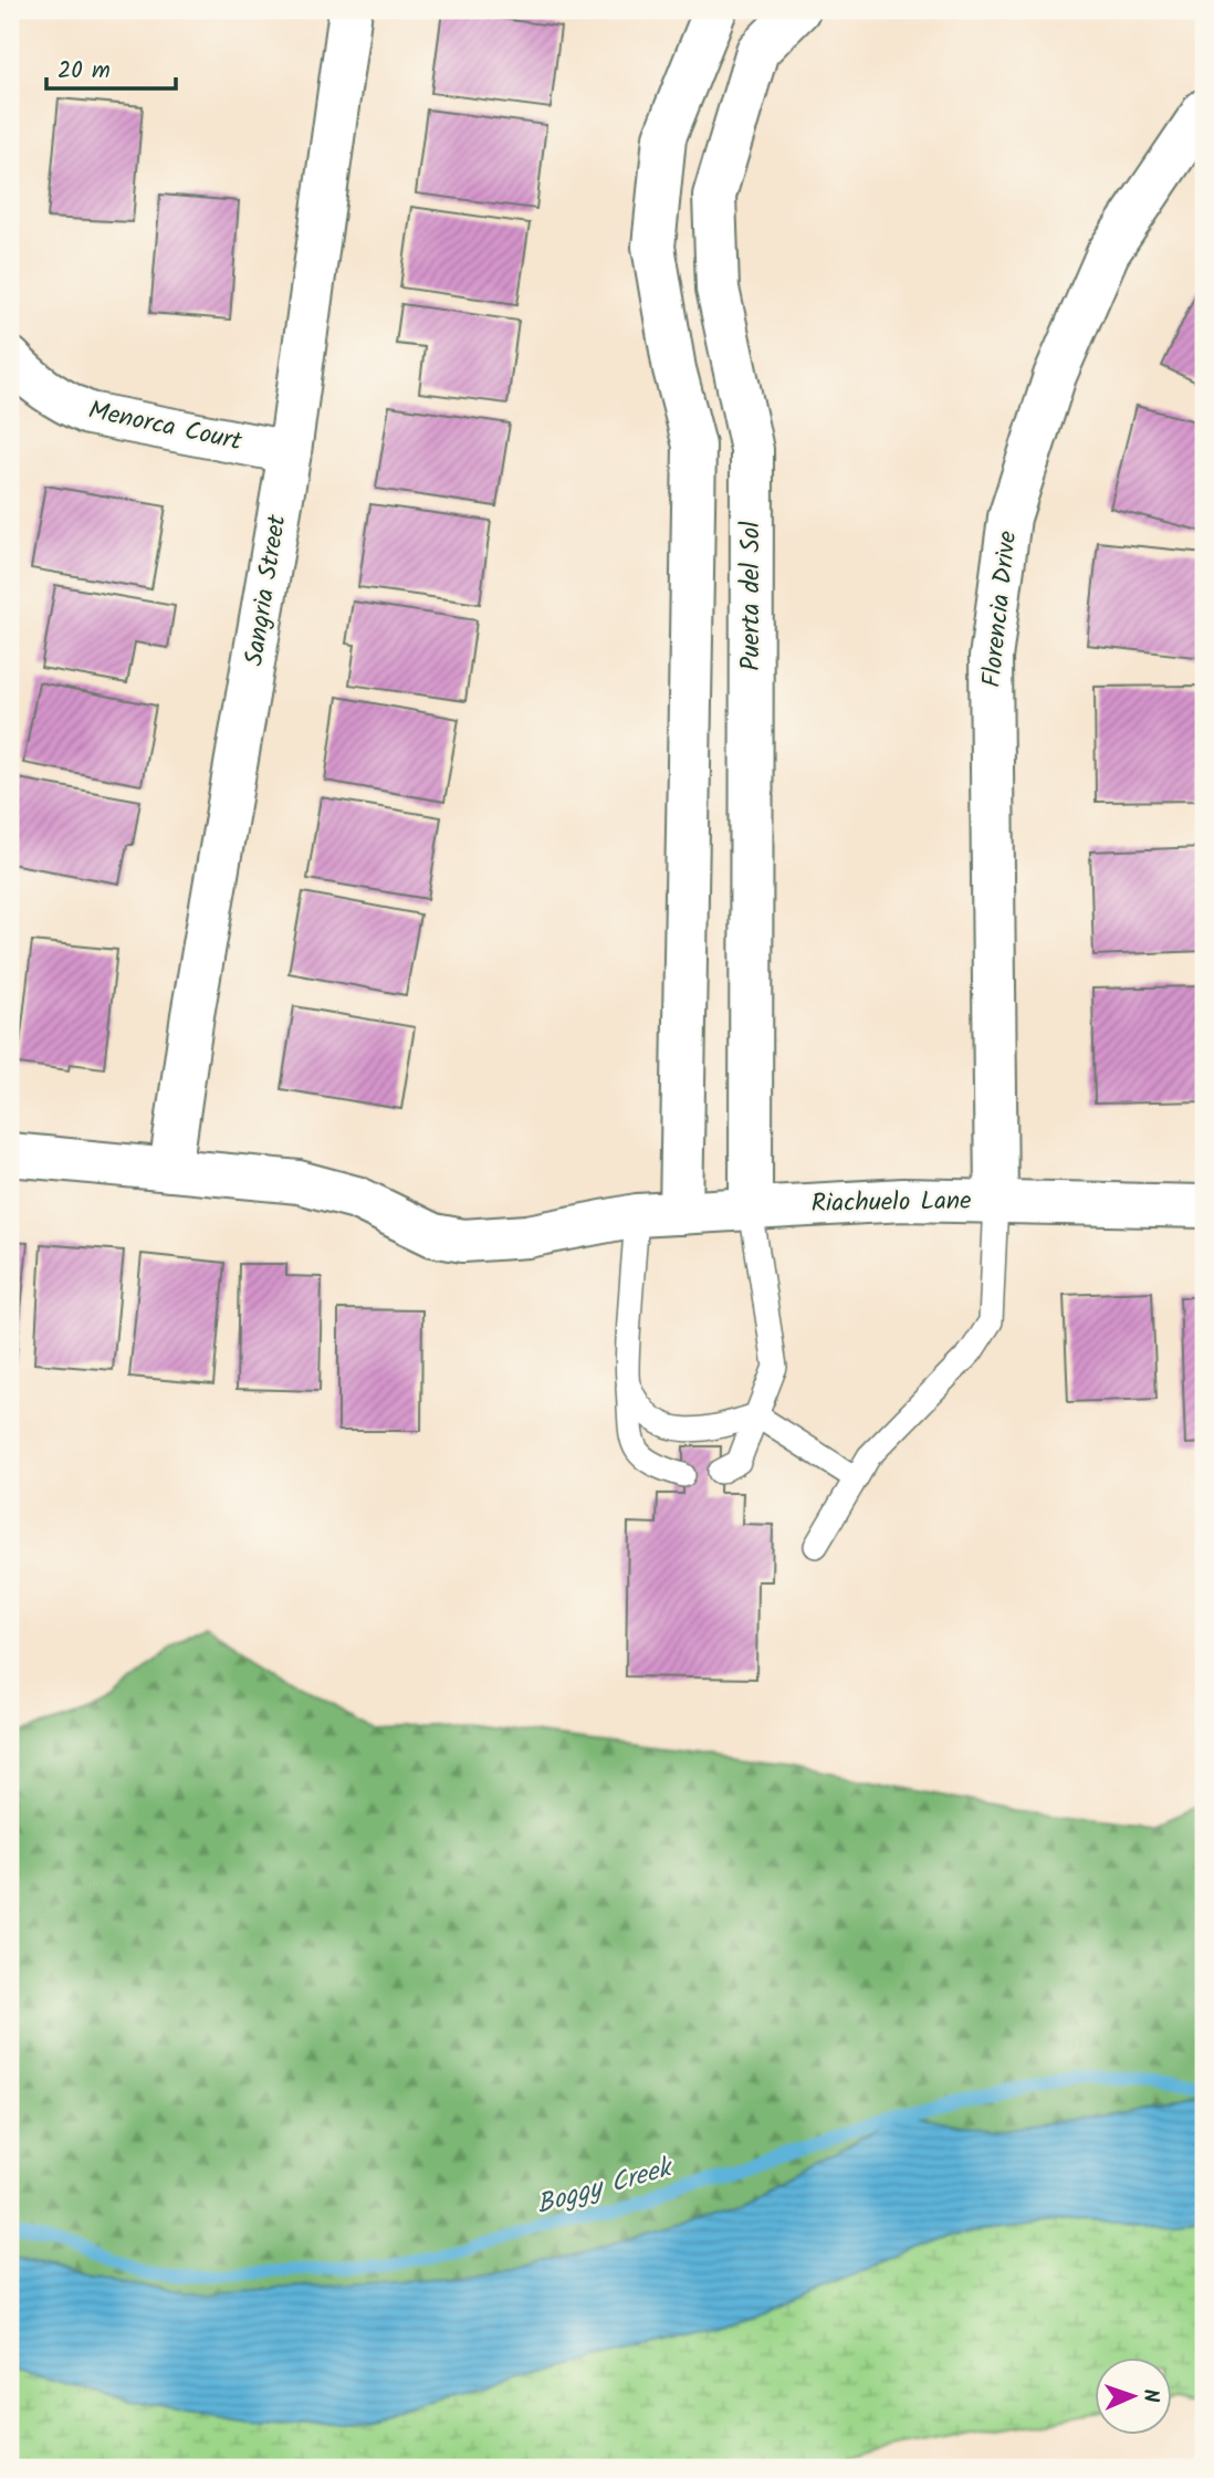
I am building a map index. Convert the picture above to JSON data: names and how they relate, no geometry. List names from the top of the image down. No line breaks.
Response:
{"streets":{"street":["Menorca Court","Sangria Street","Puerta del Sol","Florencia Drive","Riachuelo Lane"]},"crossings":[["Menorca Court","Sangria Street"],["Sangria Street","Riachuelo Lane"],["Puerta del Sol","Riachuelo Lane"],["Florencia Drive","Riachuelo Lane"]],"water":["Boggy Creek"],"scale_bar":"20 m","north":"right"}
